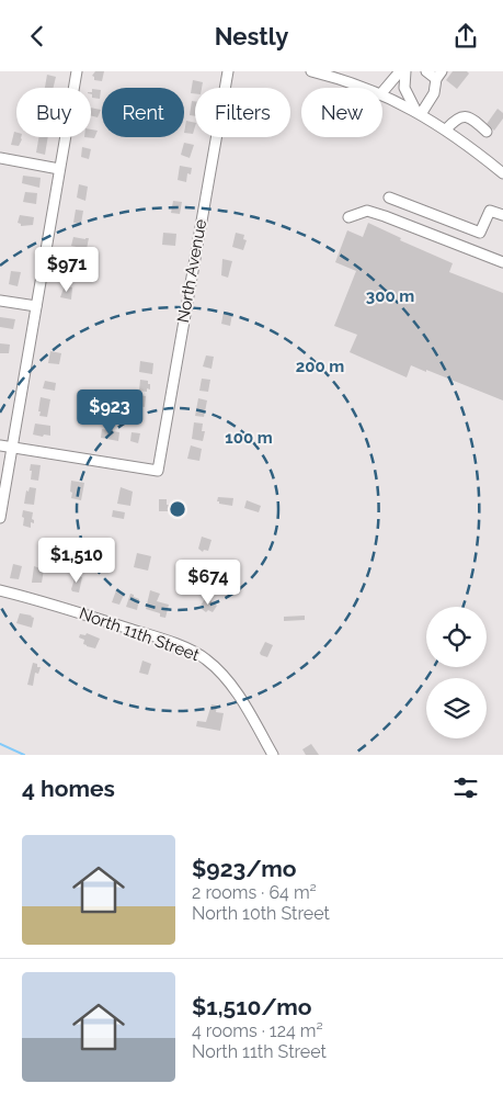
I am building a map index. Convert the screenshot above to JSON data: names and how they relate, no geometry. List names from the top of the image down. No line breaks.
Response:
{"streets":{"street":["North Avenue","North 11th Street"]},"page":{"header":"Nestly","chip":["Buy","Rent","Filters","New"],"price":["$971","$923","$1,510","$674"],"heading":"4 homes","list":[{"name":"$923/mo","note":"2 rooms · 64 m² · North 10th Street"},{"name":"$1,510/mo","note":"4 rooms · 124 m² · North 11th Street"}]},"rings":["300 m","200 m","100 m"]}
